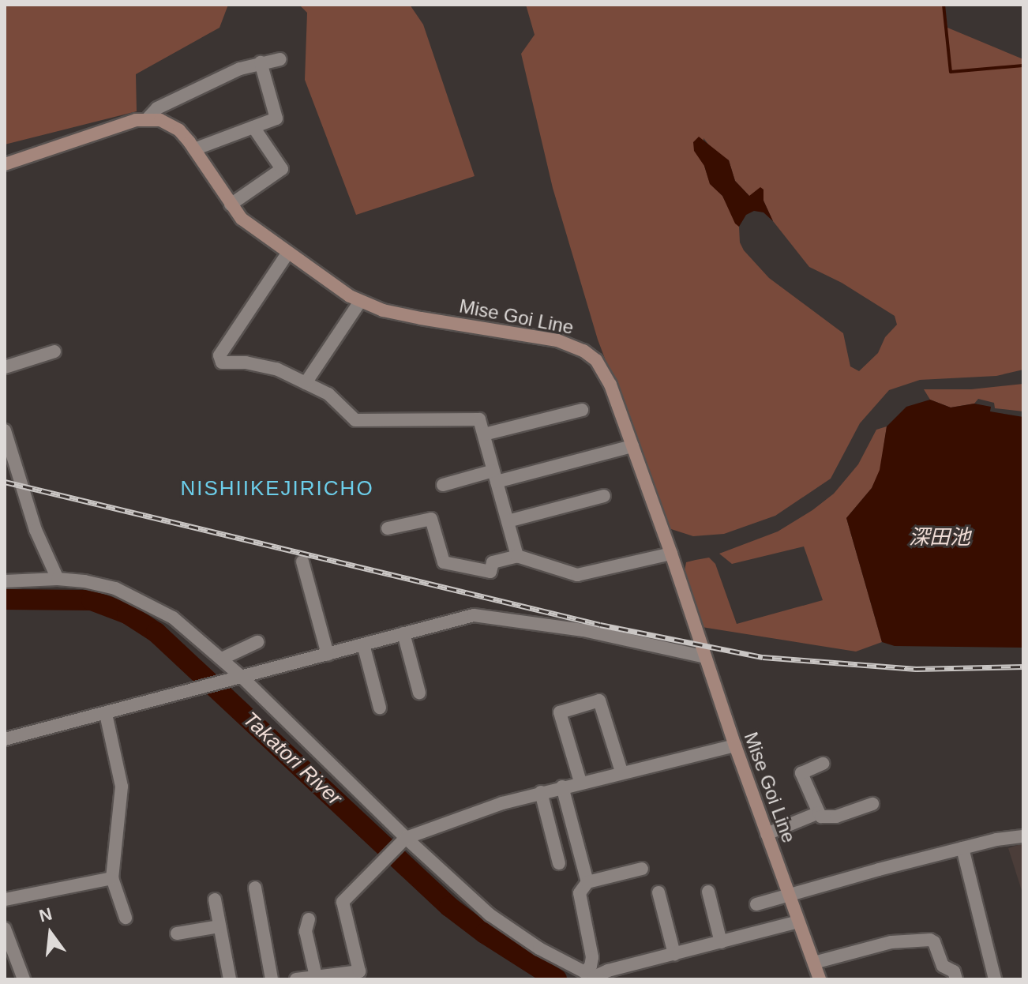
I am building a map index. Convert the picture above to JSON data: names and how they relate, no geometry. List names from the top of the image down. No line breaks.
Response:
{"streets":{"main road":["Mise Goi Line"]},"districts":["NISHIIKEJIRICHO"],"water":["深田池","Takatori River"],"north":"top"}
